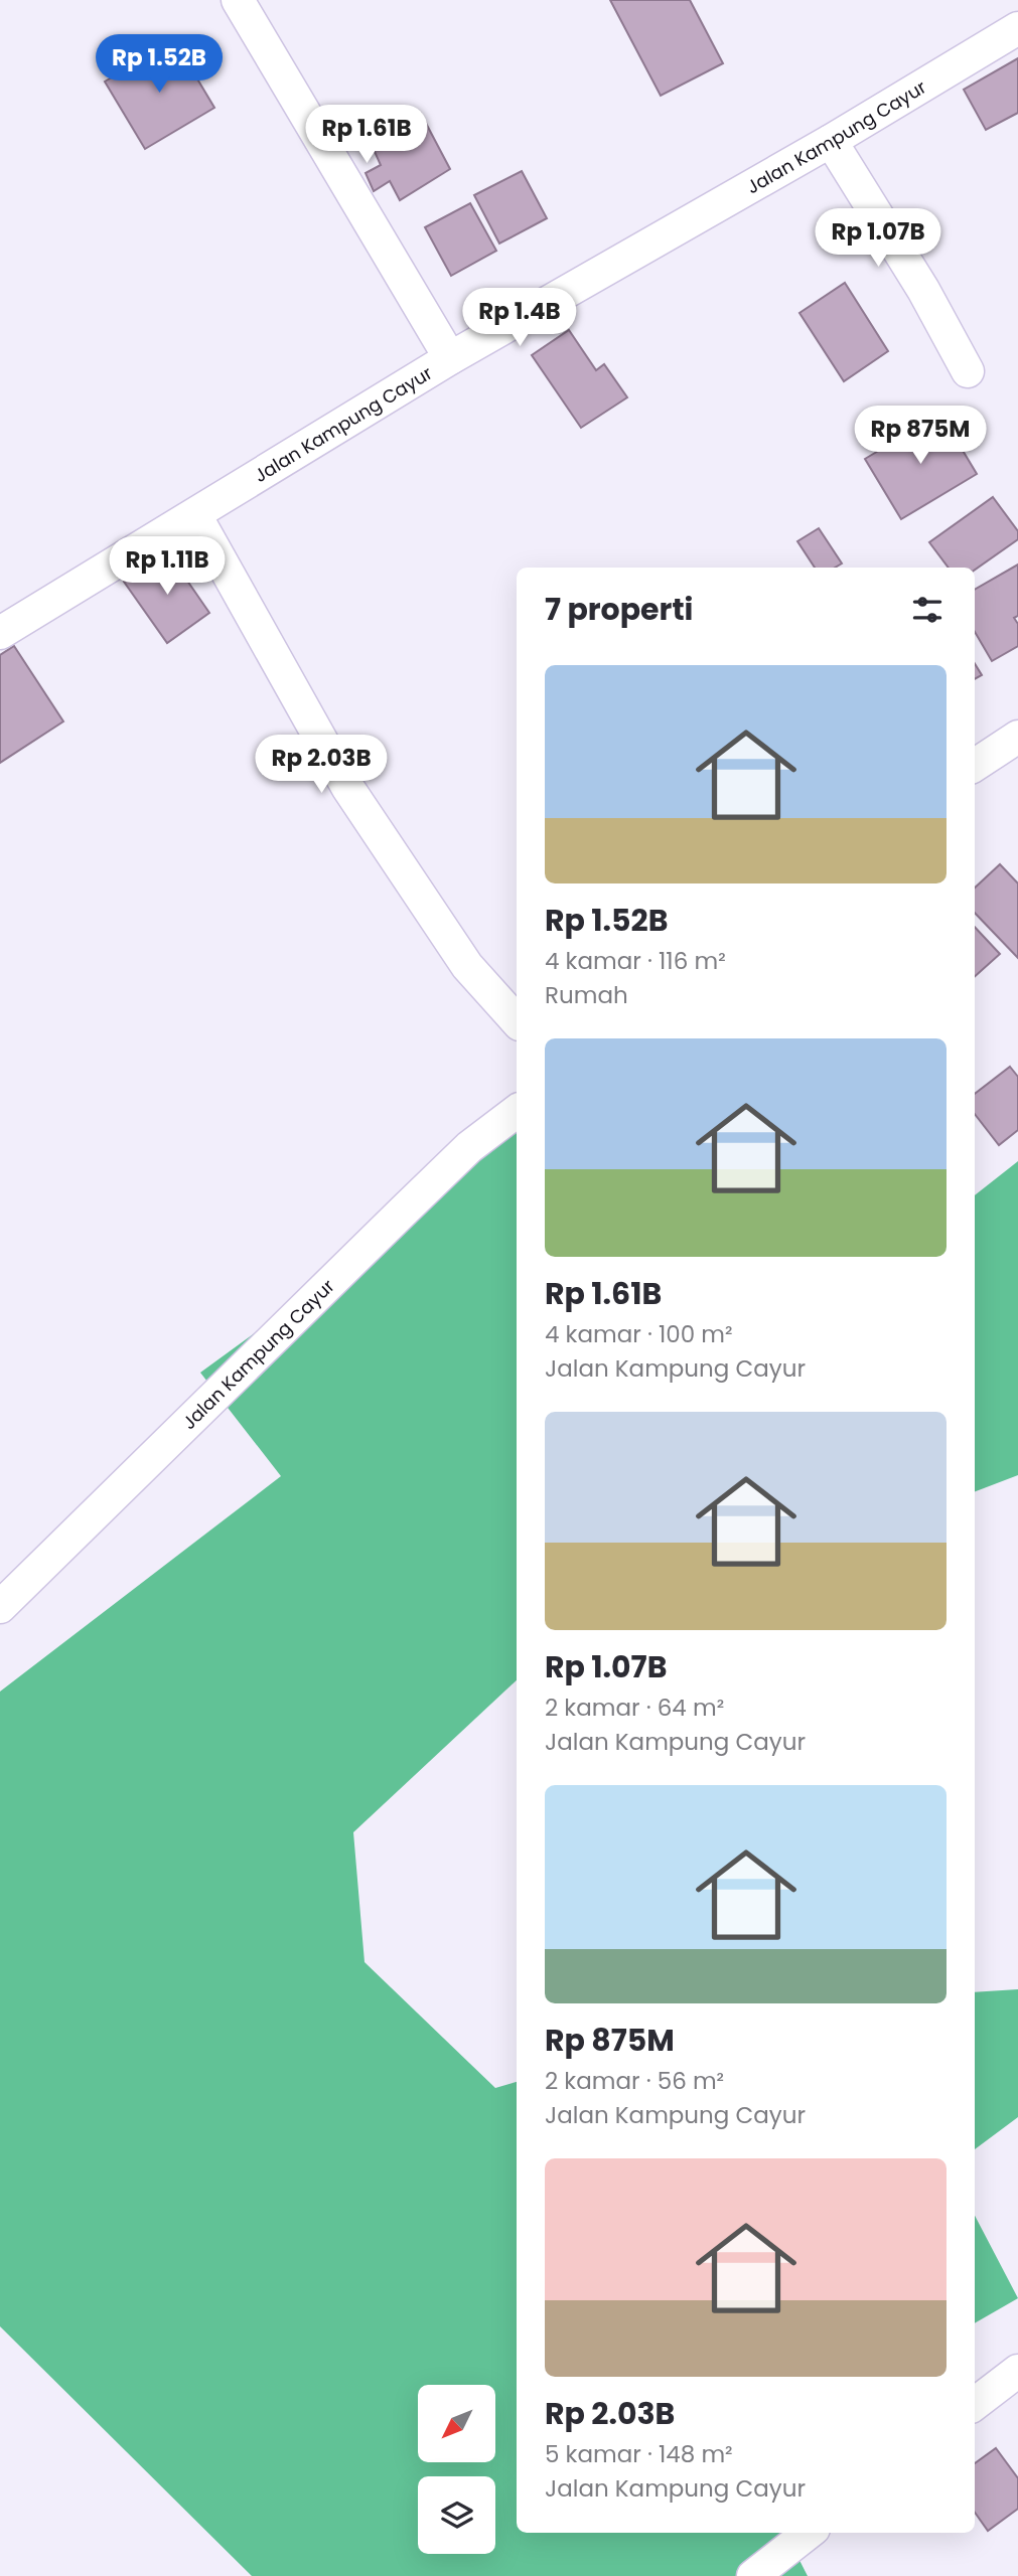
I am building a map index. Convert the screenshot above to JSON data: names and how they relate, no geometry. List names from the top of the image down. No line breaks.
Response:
{"streets":{"street":["Jalan Kampung Cayur"]},"north":"bottom left","page":{"price":["Rp 1.52B","Rp 1.61B","Rp 1.07B","Rp 1.4B","Rp 875M","Rp 1.11B","Rp 2.03B"],"heading":"7 properti","list":[{"name":"Rp 1.52B","note":"4 kamar · 116 m² · Rumah"},{"name":"Rp 1.61B","note":"4 kamar · 100 m² · Jalan Kampung Cayur"},{"name":"Rp 1.07B","note":"2 kamar · 64 m² · Jalan Kampung Cayur"},{"name":"Rp 875M","note":"2 kamar · 56 m² · Jalan Kampung Cayur"},{"name":"Rp 2.03B","note":"5 kamar · 148 m² · Jalan Kampung Cayur"}]}}
